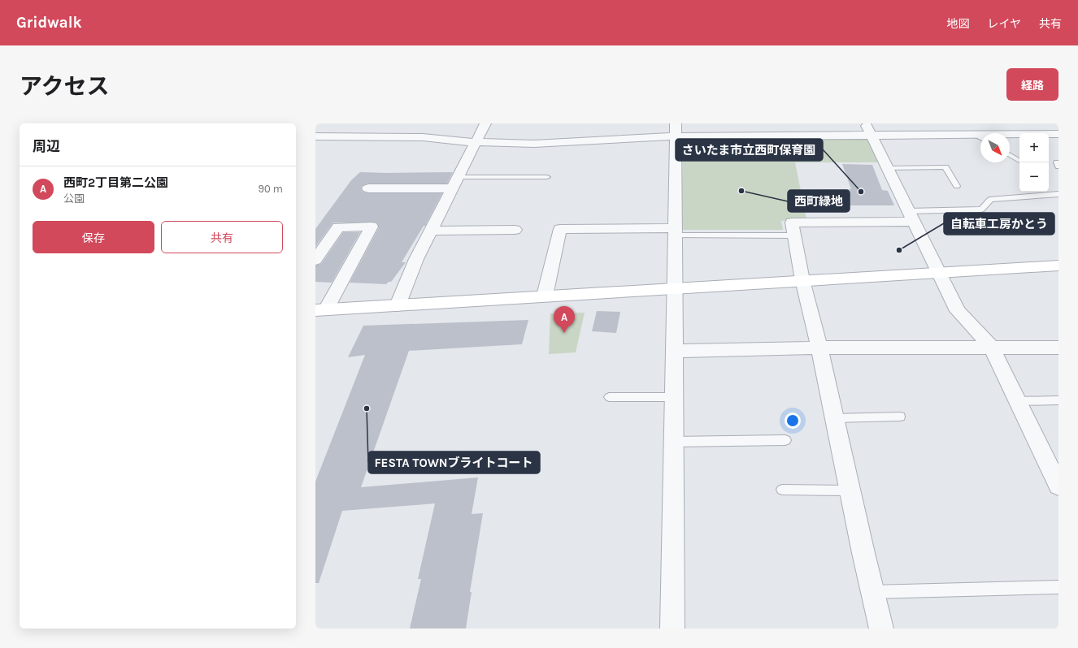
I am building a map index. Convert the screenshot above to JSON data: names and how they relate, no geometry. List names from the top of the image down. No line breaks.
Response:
{"places":["西町緑地","さいたま市立西町保育園","自転車工房かとう","FESTA TOWNブライトコート"],"north":"bottom right","page":{"header":"Gridwalk","nav":["地図","レイヤ","共有"],"title":"アクセス","buttons":["経路",["保存","共有"]],"heading":"周辺","map_buttons":["+","−"],"list":[{"mark":"A","name":"西町2丁目第二公園","note":"公園","value":"90 m"}],"pins":"A"}}
